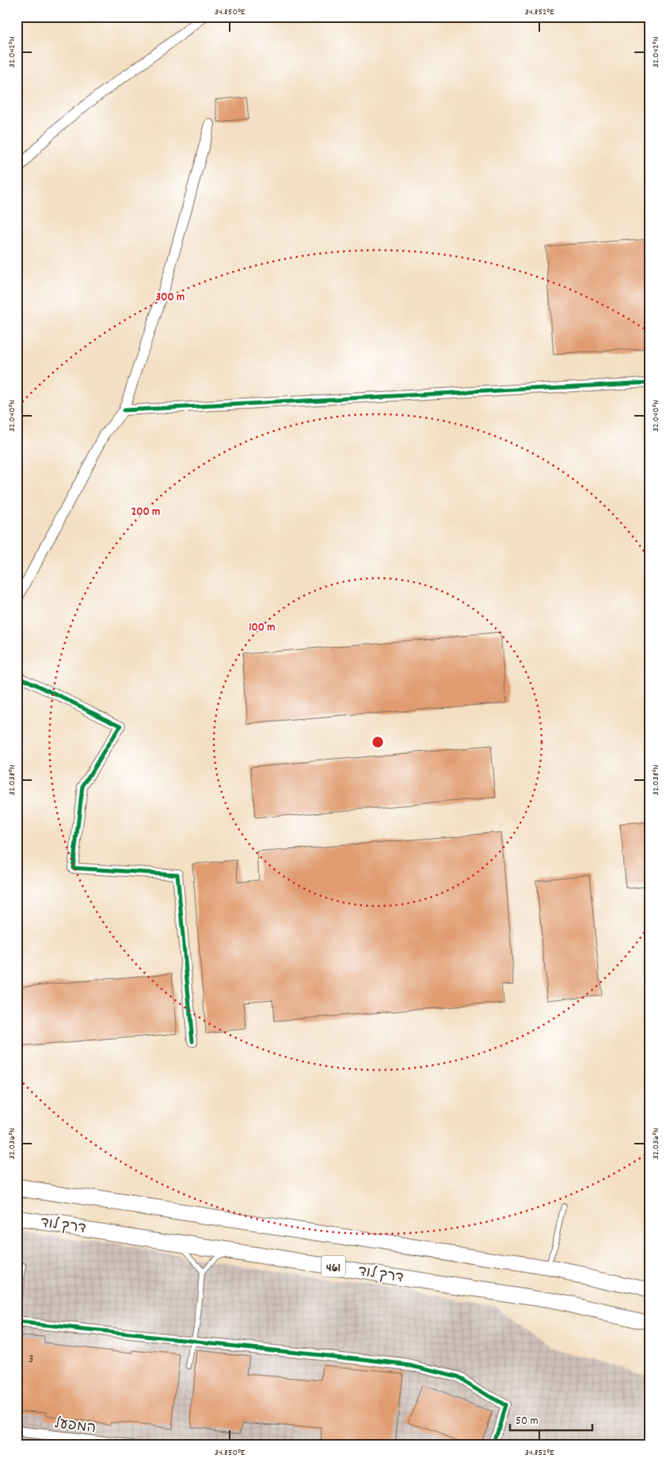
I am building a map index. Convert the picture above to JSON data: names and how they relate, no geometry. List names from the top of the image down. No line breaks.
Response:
{"streets":{"main road":["דרך לוד","461"],"street":["המפעל"]},"house_numbers":["3"],"scale_bar":"50 m","coordinates":["34.850°E","34.852°E","32.042°N","32.040°N","32.038°N","32.036°N"],"rings":["300 m","200 m","100 m"]}
